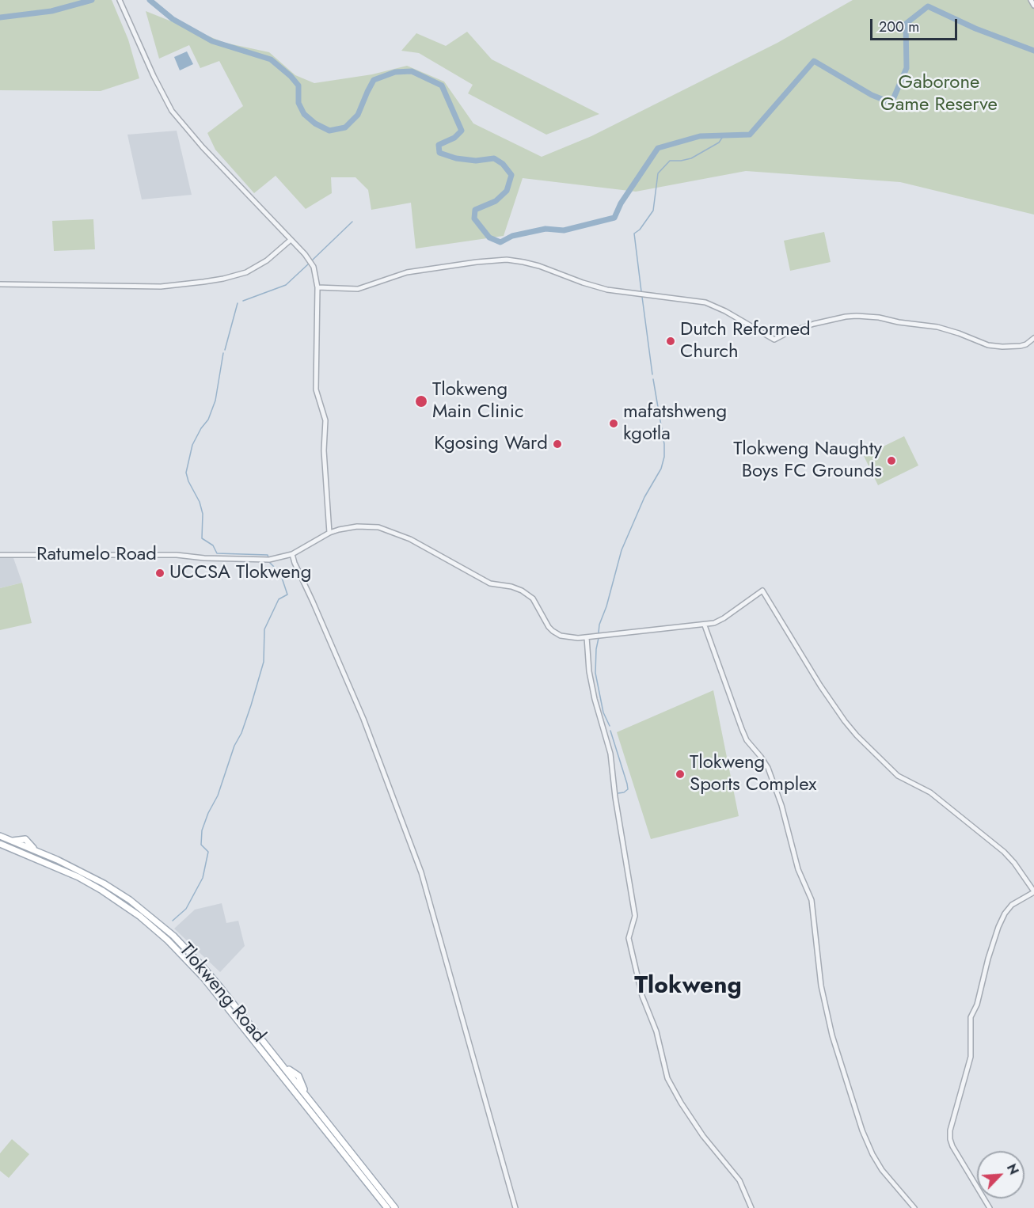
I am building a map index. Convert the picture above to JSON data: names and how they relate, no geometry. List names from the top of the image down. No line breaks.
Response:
{"streets":{"main road":["Tlokweng Road"],"street":["Ratumelo Road"]},"districts":["Tlokweng"],"parks":["Gaborone Game Reserve"],"places":["Dutch Reformed Church","Tlokweng Main Clinic","mafatshweng kgotla","Kgosing Ward","Tlokweng Naughty Boys FC Grounds","UCCSA Tlokweng","Tlokweng Sports Complex"],"scale_bar":"200 m","north":"top right"}
